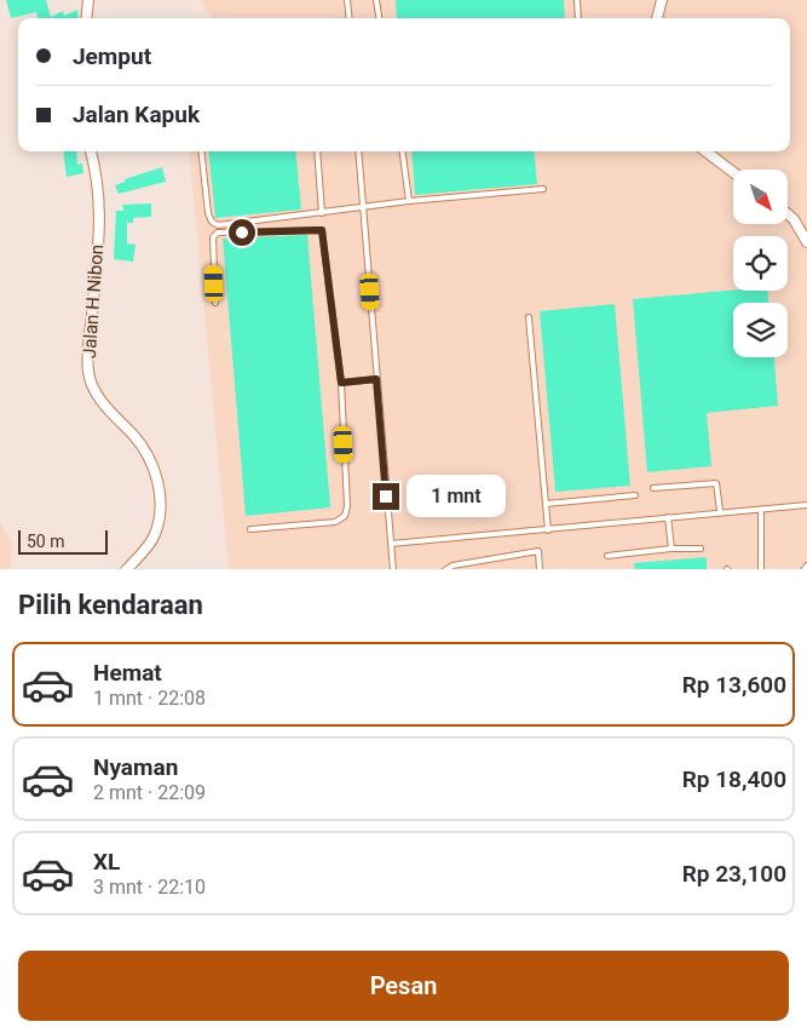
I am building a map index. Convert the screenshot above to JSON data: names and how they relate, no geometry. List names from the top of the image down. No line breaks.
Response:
{"streets":{"street":["Jalan H Nibon"]},"scale_bar":"50 m","north":"bottom right","page":{"banner":["Jemput","Jalan Kapuk"],"bubble":"1 mnt","scale":"50 m","heading":"Pilih kendaraan","list":[{"name":"Hemat","note":"1 mnt · 22:08","value":"Rp 13,600"},{"name":"Nyaman","note":"2 mnt · 22:09","value":"Rp 18,400"},{"name":"XL","note":"3 mnt · 22:10","value":"Rp 23,100"}],"buttons":"Pesan"}}
